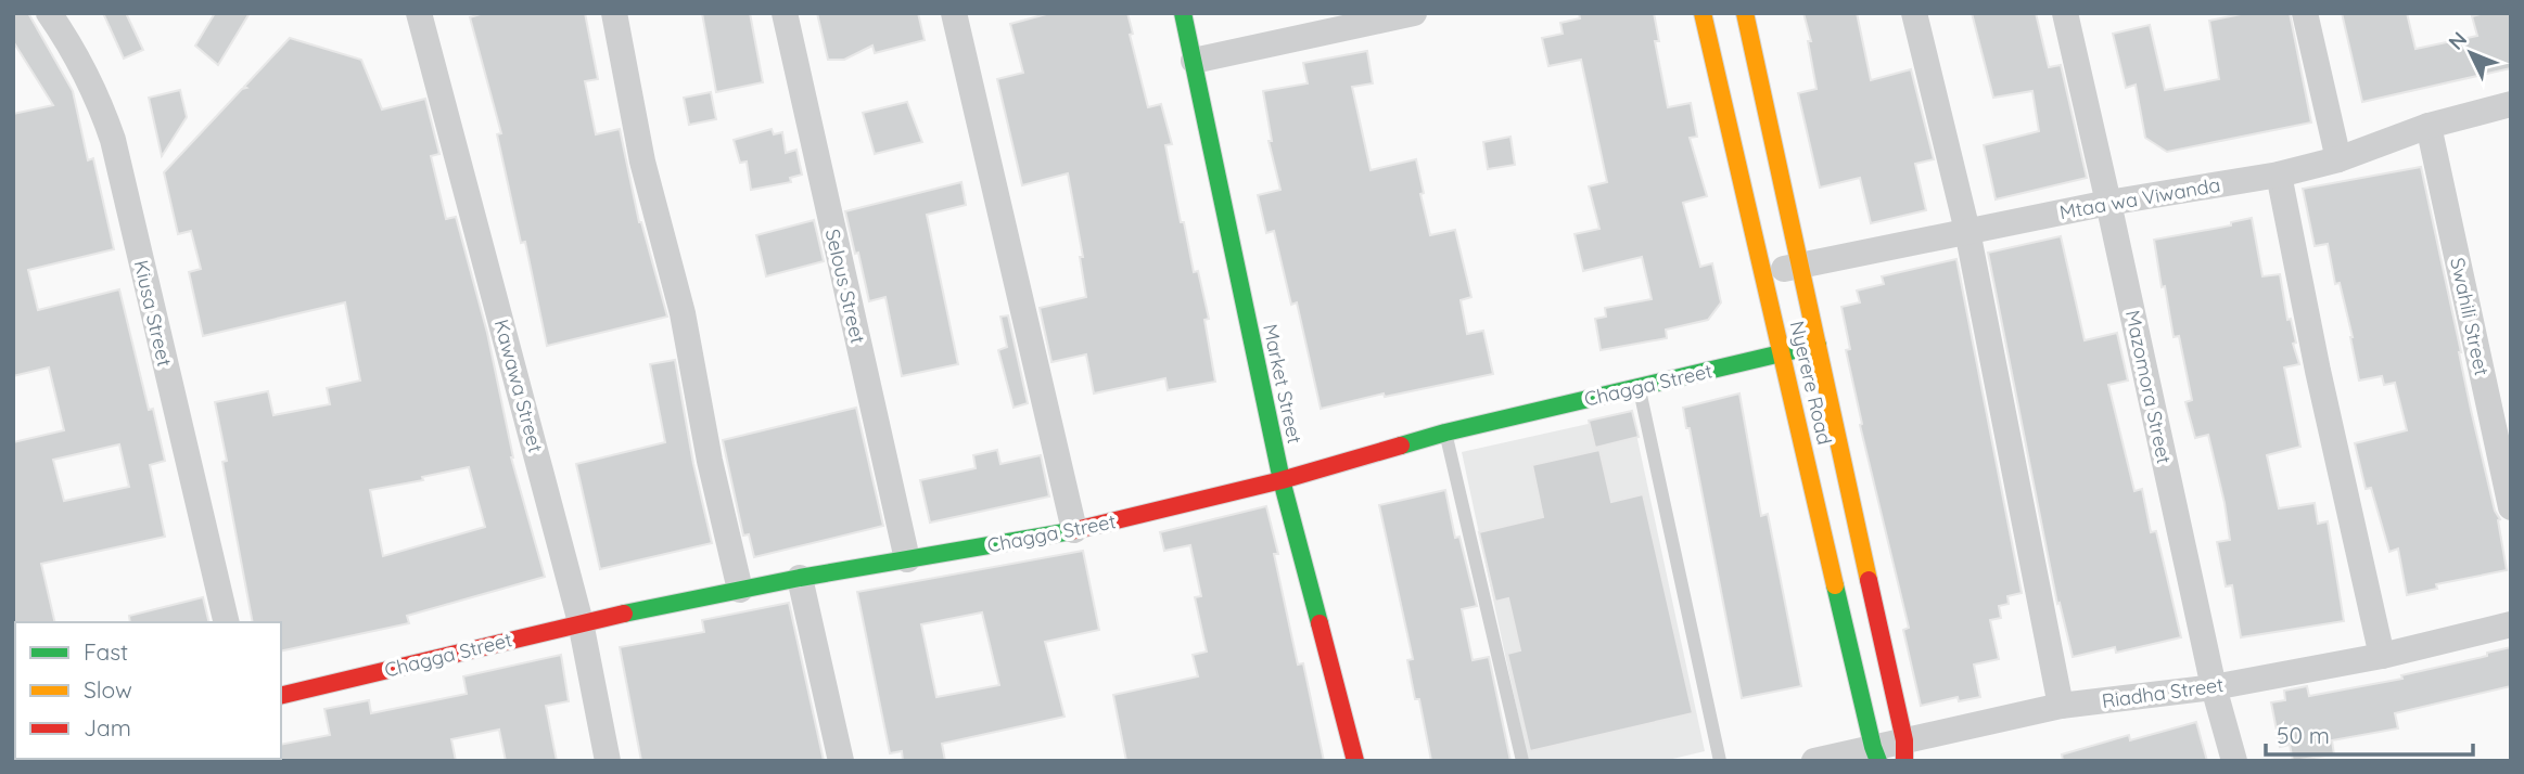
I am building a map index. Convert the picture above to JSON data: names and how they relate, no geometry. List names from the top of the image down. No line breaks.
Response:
{"streets":{"street":["Mtaa wa Viwanda","Selous Street","Kiusa Street","Swahili Street","Nyerere Road","Market Street","Chagga Street","Kawawa Street","Mazomora Street","Riadha Street"]},"crossings":[["Mtaa wa Viwanda","Swahili Street"],["Mtaa wa Viwanda","Nyerere Road"],["Mtaa wa Viwanda","Mazomora Street"],["Selous Street","Chagga Street"],["Nyerere Road","Chagga Street"],["Nyerere Road","Riadha Street"],["Market Street","Chagga Street"],["Chagga Street","Kawawa Street"],["Mazomora Street","Riadha Street"]],"legend":["Fast","Slow","Jam"],"scale_bar":"50 m","north":"top left"}
